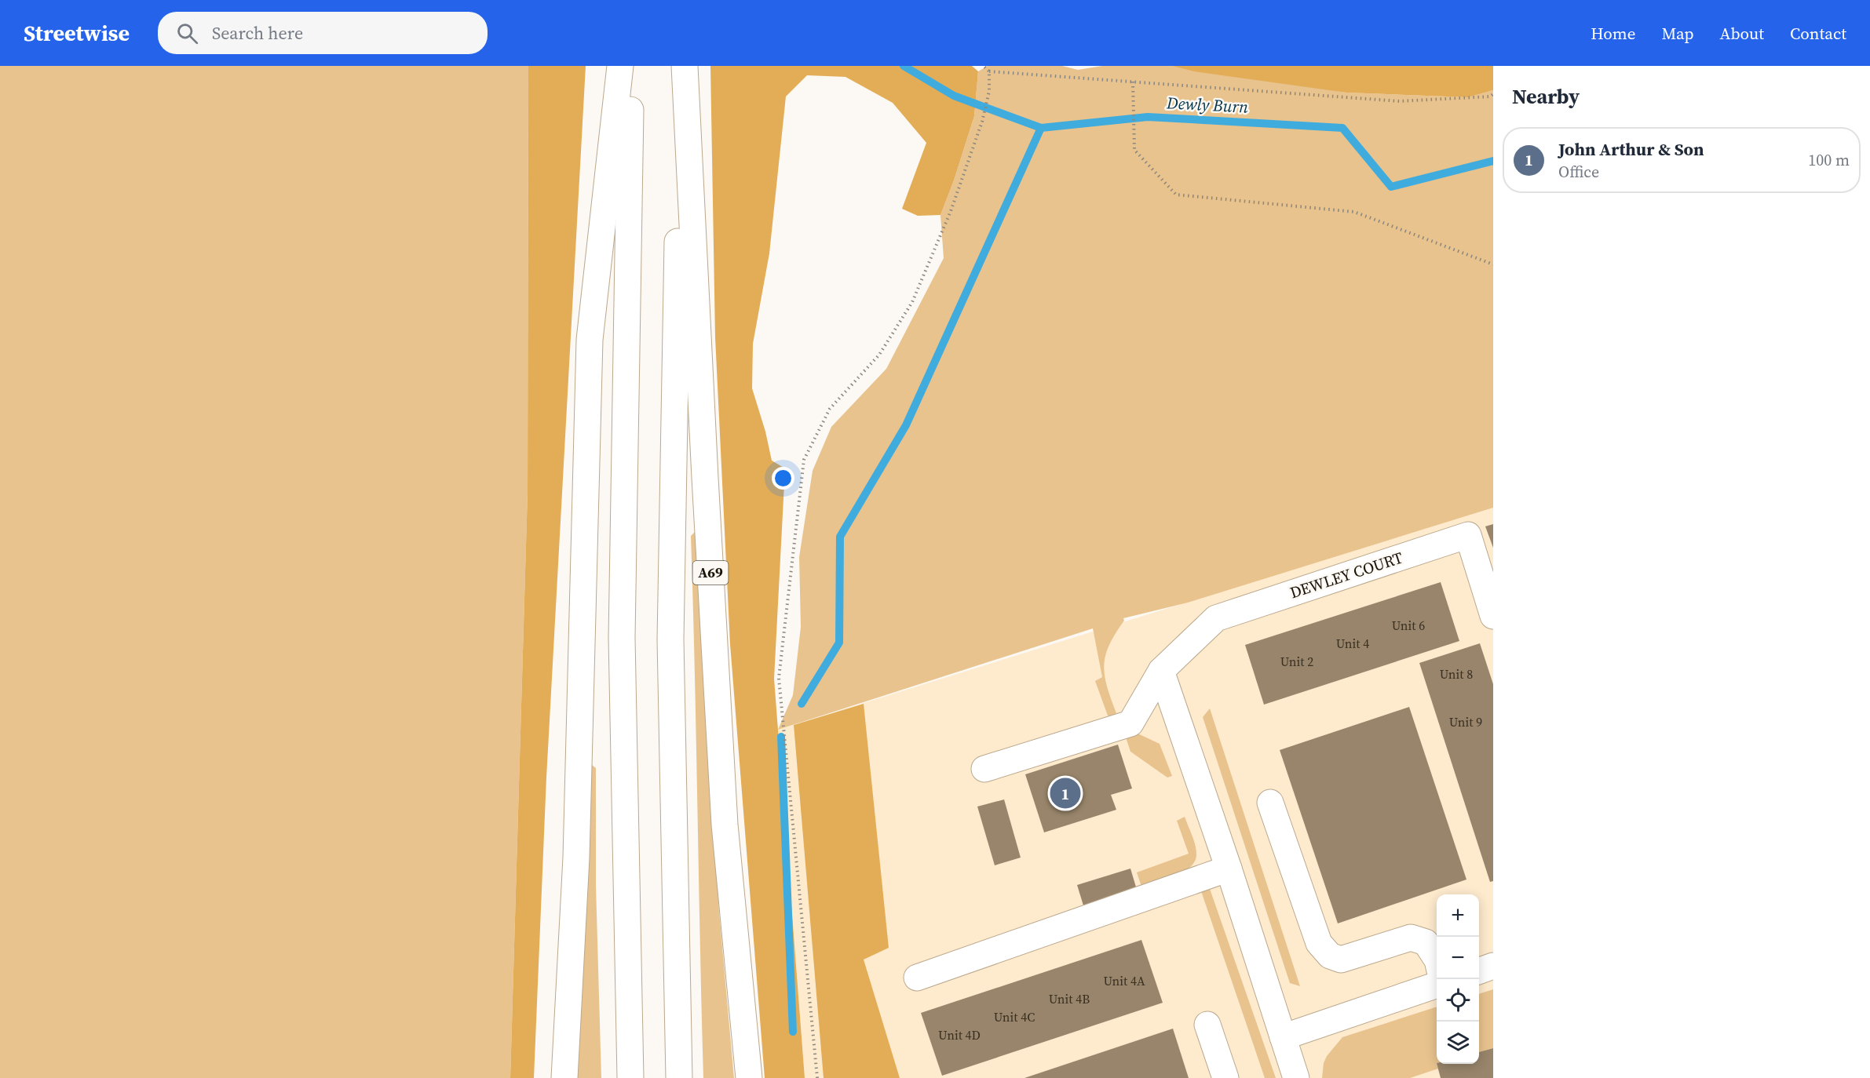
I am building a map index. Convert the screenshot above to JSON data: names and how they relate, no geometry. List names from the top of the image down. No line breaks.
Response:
{"streets":{"main road":["A69","DEWLEY COURT"]},"water":["Dewly Burn"],"house_numbers":["Unit 6","Unit 4","Unit 2","Unit 8","Unit 9","Unit 4A","Unit 4B","Unit 4C","Unit 4D"],"page":{"header":"Streetwise","search":"Search here","nav":["Home","Map","About","Contact"],"heading":"Nearby","list":[{"mark":"1","name":"John Arthur & Son","note":"Office","value":"100 m"}],"pins":"1","map_buttons":["+","−"]}}
